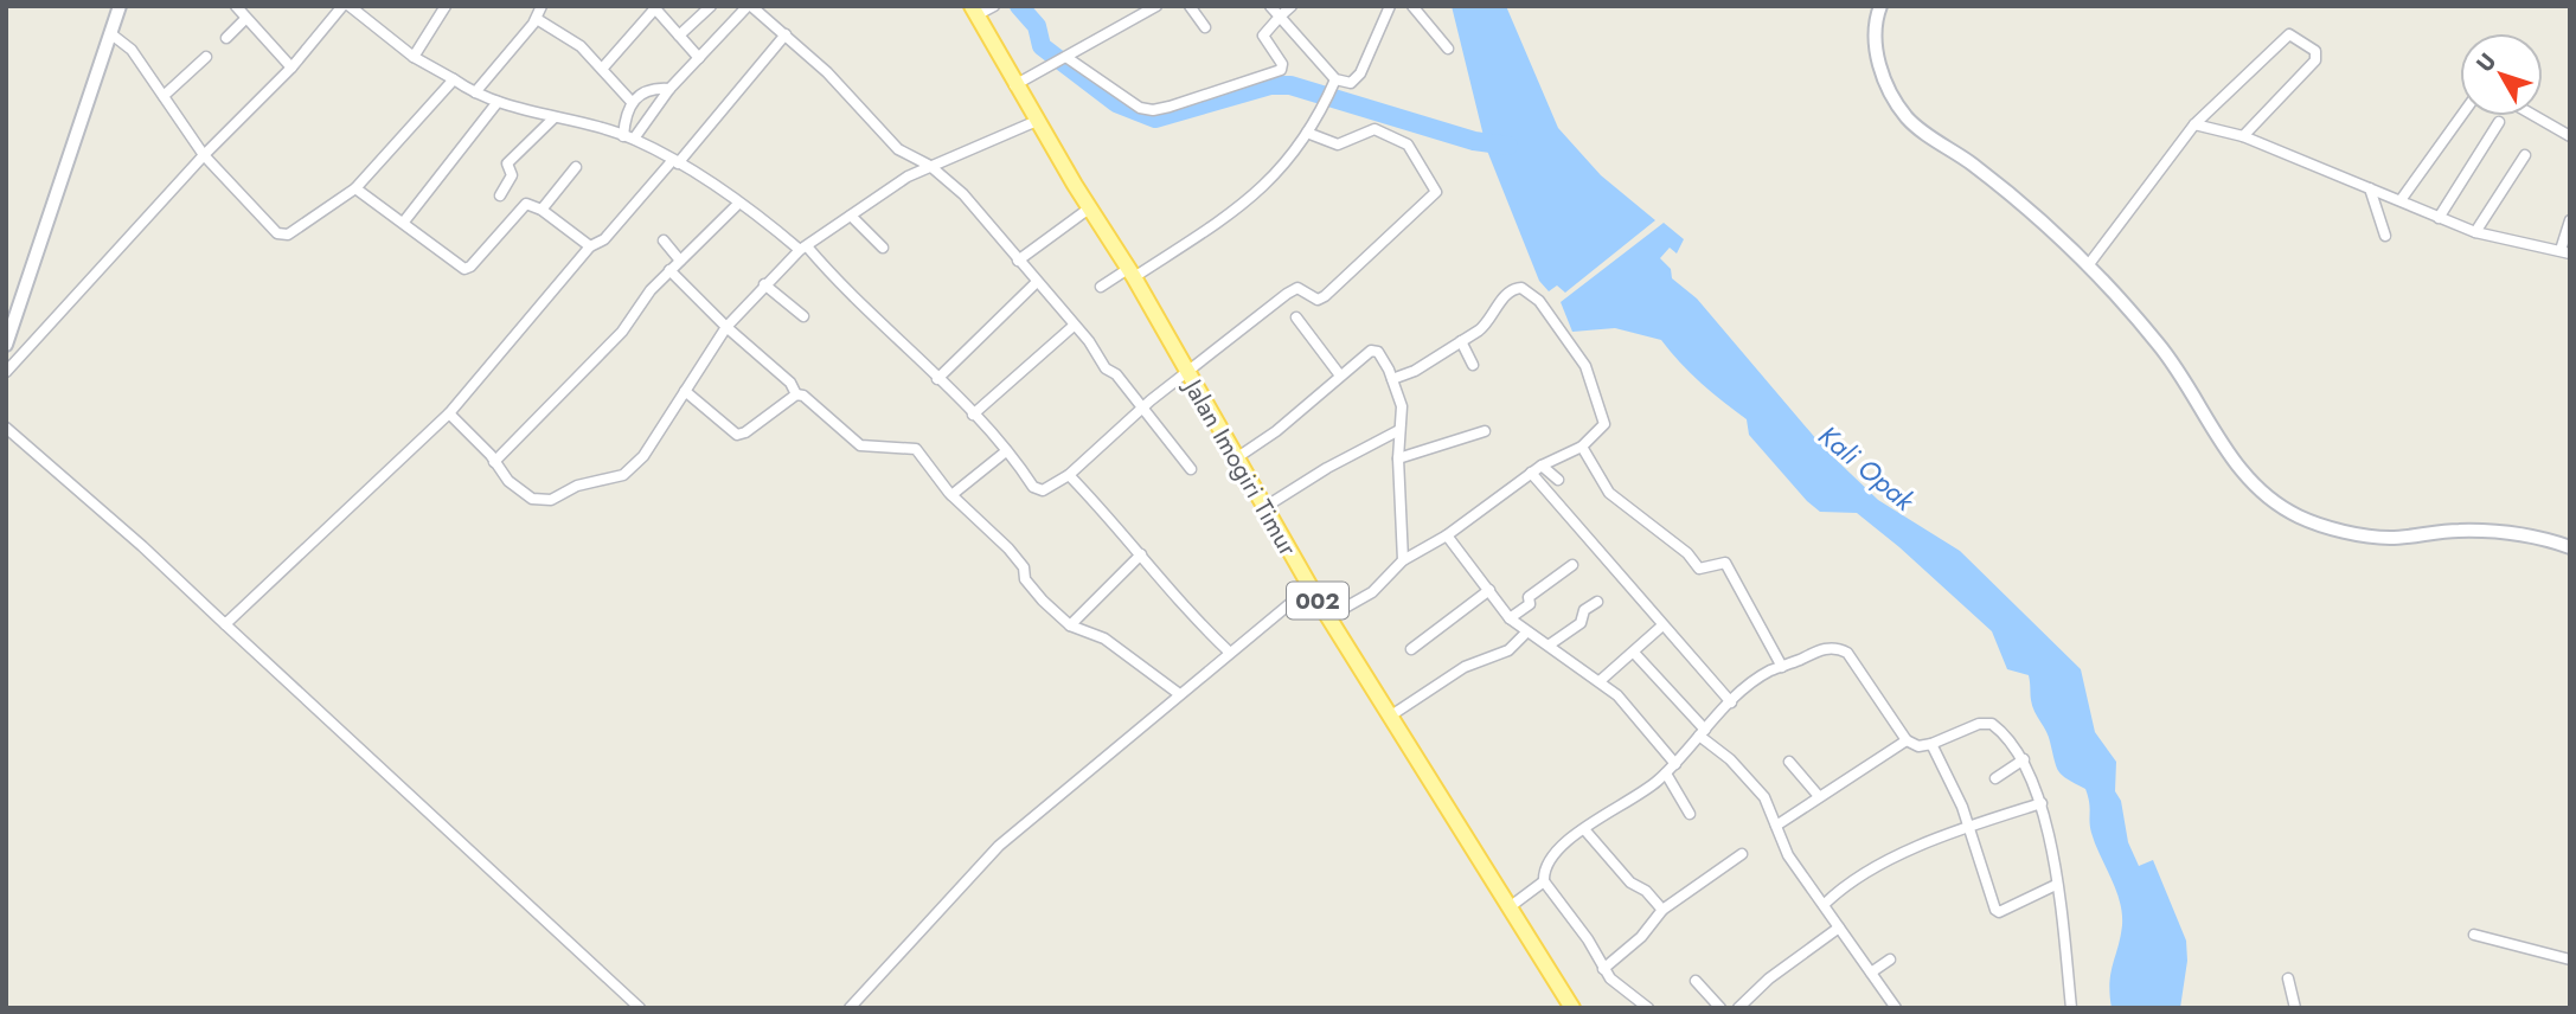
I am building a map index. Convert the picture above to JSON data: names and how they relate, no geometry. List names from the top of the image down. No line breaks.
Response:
{"streets":{"main road":["Jalan Imogiri Timur","002"]},"water":["Kali Opak"],"north":"top left"}
